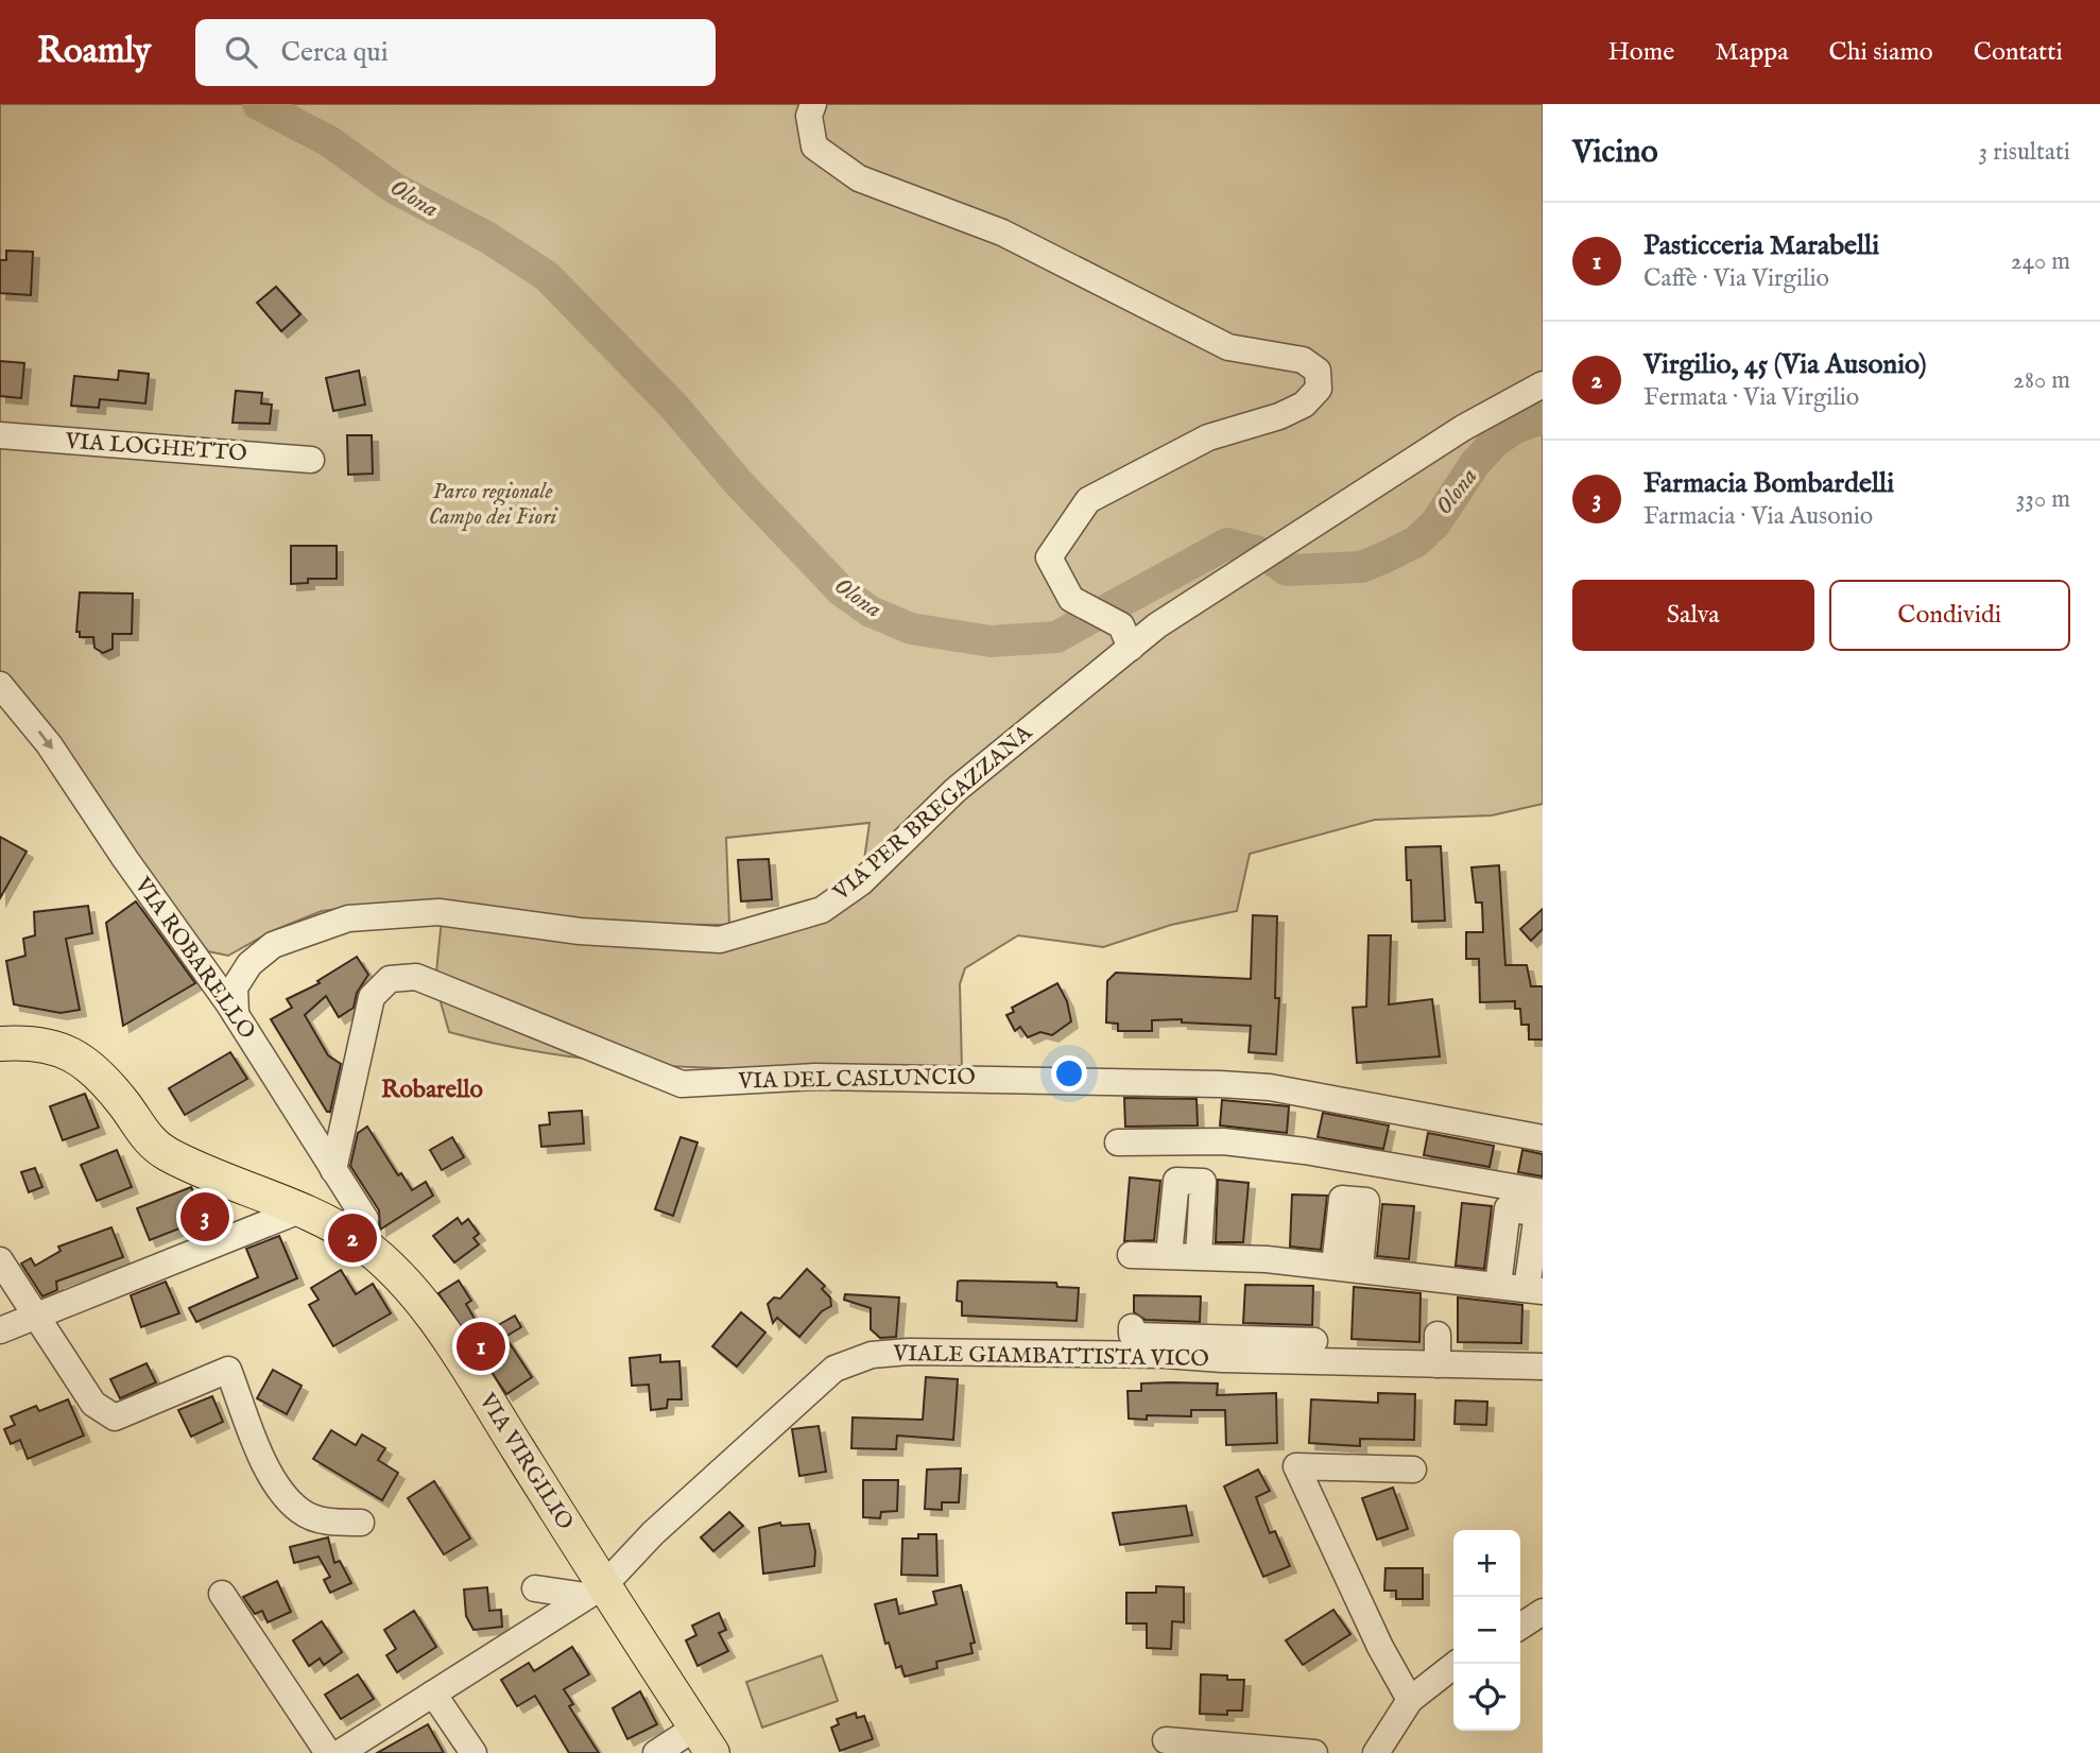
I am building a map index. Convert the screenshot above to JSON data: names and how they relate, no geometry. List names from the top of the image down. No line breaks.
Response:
{"streets":{"main road":["VIA VIRGILIO"],"street":["VIA LOGHETTO","VIA PER BREGAZZANA","VIA ROBARELLO","VIA DEL CASLUNCIO","VIALE GIAMBATTISTA VICO"]},"crossings":[["VIA PER BREGAZZANA","VIA ROBARELLO"],["VIA ROBARELLO","VIA DEL CASLUNCIO"],["VIA ROBARELLO","VIA VIRGILIO"],["VIALE GIAMBATTISTA VICO","VIA VIRGILIO"]],"one_way":["VIA ROBARELLO"],"districts":["Robarello"],"water":["Olona"],"parks":["Parco regionale Campo dei Fiori"],"page":{"header":"Roamly","search":"Cerca qui","nav":["Home","Mappa","Chi siamo","Contatti"],"heading":["Vicino","3 risultati"],"list":[{"mark":"1","name":"Pasticceria Marabelli","note":"Caffè · Via Virgilio","value":"240 m"},{"mark":"2","name":"Virgilio, 45 (Via Ausonio)","note":"Fermata · Via Virgilio","value":"280 m"},{"mark":"3","name":"Farmacia Bombardelli","note":"Farmacia · Via Ausonio","value":"330 m"}],"buttons":["Salva","Condividi"],"pins":["3","2","1"],"map_buttons":["+","−"]}}
